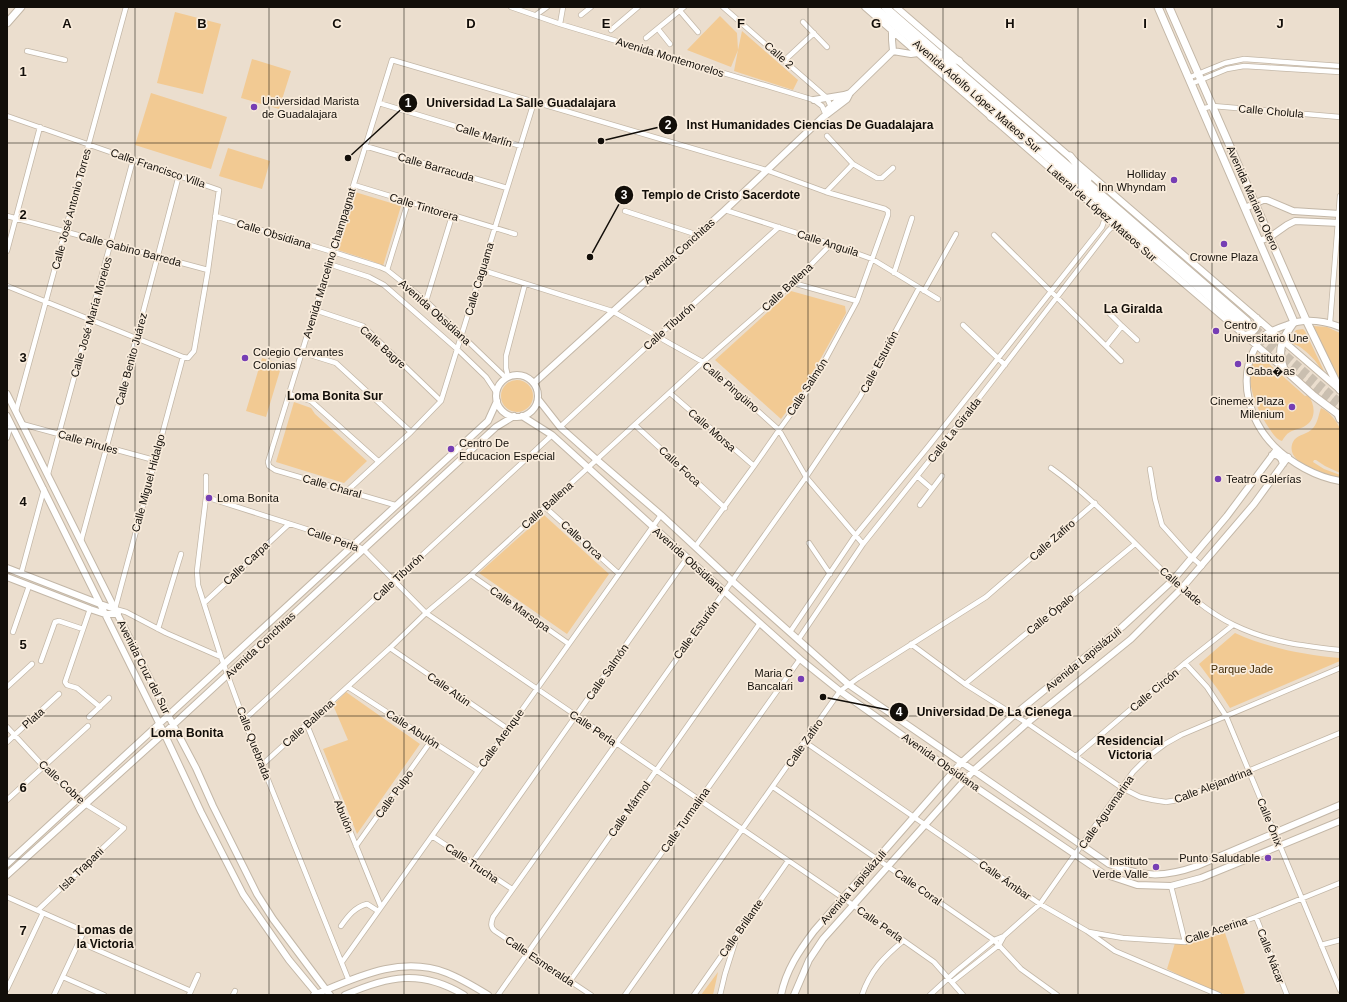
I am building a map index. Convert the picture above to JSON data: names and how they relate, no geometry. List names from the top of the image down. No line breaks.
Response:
{"streets":{"main road":["Avenida Adolfo López Mateos Sur","Avenida Mariano Otero","Lateral de López Mateos Sur"],"street":["Calle 2","Avenida Montemorelos","Calle Cholula","Calle Marlín","Calle Barracuda","Calle Francisco Villa","Calle Tintorera","Calle José Antonio Torres","Calle Obsidiana","Calle Anguila","Calle Gabino Barreda","Avenida Conchitas","Avenida Marcelino Champagnat","Calle Caguama","Calle Ballena","Avenida Obsidiana","Calle José María Morelos","Calle Tiburón","Calle Bagre","Calle Benito Juárez","Calle Esturión","Calle Pingüino","Calle Salmón","Calle Morsa","Calle La Giralda","Calle Pirules","Calle Foca","Calle Miguel Hidalgo","Calle Charal","Calle Perla","Calle Orca","Calle Zafiro","Calle Carpa","Calle Jade","Calle Marsopa","Calle Ópalo","Avenida Lapislázuli","Avenida Cruz del Sur","Calle Atún","Calle Circón","Plata","Calle Abulón","Calle Arenque","Calle Quebrada","Calle Cobre","Calle Alejandrina","Calle Pulpo","Calle Mármol","Calle Aguamarina","Abulón","Calle Turmalina","Calle Ónix","Calle Trucha","Isla Trapani","Calle Ámbar","Calle Coral","Calle Brillante","Calle Acerina","Calle Nácar","Calle Esmeralda"]},"crossings":[["Calle 2","Avenida Conchitas"],["Calle Cholula","Avenida Mariano Otero"],["Calle Marlín","Avenida Marcelino Champagnat"],["Calle Marlín","Calle Caguama"],["Calle Barracuda","Avenida Marcelino Champagnat"],["Calle Barracuda","Calle Caguama"],["Calle Francisco Villa","Calle José Antonio Torres"],["Calle Francisco Villa","Calle Obsidiana"],["Calle Francisco Villa","Calle José María Morelos"],["Calle Francisco Villa","Calle Benito Juárez"],["Avenida Mariano Otero","Lateral de López Mateos Sur"],["Calle Tintorera","Avenida Marcelino Champagnat"],["Calle Tintorera","Calle Caguama"],["Calle José Antonio Torres","Calle Gabino Barreda"],["Calle José Antonio Torres","Avenida Cruz del Sur"],["Lateral de López Mateos Sur","Calle La Giralda"],["Calle Obsidiana","Avenida Marcelino Champagnat"],["Calle Obsidiana","Avenida Obsidiana"],["Calle Anguila","Avenida Conchitas"],["Calle Anguila","Calle Ballena"],["Calle Anguila","Calle Tiburón"],["Calle Anguila","Calle Esturión"],["Calle Anguila","Calle Salmón"],["Calle Gabino Barreda","Calle José María Morelos"],["Calle Gabino Barreda","Calle Benito Juárez"],["Avenida Conchitas","Avenida Obsidiana"],["Avenida Conchitas","Calle Pingüino"],["Avenida Conchitas","Calle Charal"],["Avenida Conchitas","Calle Perla"],["Avenida Conchitas","Avenida Cruz del Sur"],["Avenida Conchitas","Calle Quebrada"],["Avenida Conchitas","Calle Cobre"],["Avenida Marcelino Champagnat","Calle Caguama"],["Avenida Marcelino Champagnat","Avenida Obsidiana"],["Avenida Marcelino Champagnat","Calle Bagre"],["Avenida Marcelino Champagnat","Calle Charal"],["Calle Caguama","Avenida Obsidiana"],["Calle Caguama","Calle Bagre"],["Calle Caguama","Calle Pingüino"],["Calle Caguama","Calle Charal"],["Calle Ballena","Avenida Obsidiana"],["Calle Ballena","Calle Pingüino"],["Calle Ballena","Calle Morsa"],["Calle Ballena","Calle Foca"],["Calle Ballena","Calle Perla"],["Calle Ballena","Calle Orca"],["Calle Ballena","Calle Marsopa"],["Calle Ballena","Calle Atún"],["Calle Ballena","Calle Abulón"],["Calle Ballena","Calle Quebrada"],["Calle Ballena","Abulón"],["Avenida Obsidiana","Calle Tiburón"],["Avenida Obsidiana","Calle Esturión"],["Avenida Obsidiana","Calle Salmón"],["Avenida Obsidiana","Calle La Giralda"],["Avenida Obsidiana","Calle Zafiro"],["Avenida Obsidiana","Avenida Lapislázuli"],["Avenida Obsidiana","Calle Arenque"],["Avenida Obsidiana","Calle Mármol"],["Avenida Obsidiana","Calle Aguamarina"],["Avenida Obsidiana","Calle Turmalina"],["Avenida Obsidiana","Calle Ónix"],["Calle José María Morelos","Calle Pirules"],["Calle José María Morelos","Avenida Cruz del Sur"],["Calle Tiburón","Calle Pingüino"],["Calle Tiburón","Calle Perla"],["Calle Tiburón","Calle Quebrada"],["Calle Benito Juárez","Calle Pirules"],["Calle Benito Juárez","Avenida Cruz del Sur"],["Calle Esturión","Calle Pingüino"],["Calle Esturión","Calle Perla"],["Calle Esturión","Calle Trucha"],["Calle Esturión","Calle Esmeralda"],["Calle Pingüino","Calle Salmón"],["Calle Pingüino","Calle La Giralda"],["Calle Salmón","Calle Morsa"],["Calle Salmón","Calle Foca"],["Calle Salmón","Calle Perla"],["Calle Salmón","Calle Trucha"],["Calle Pirules","Calle Miguel Hidalgo"],["Calle Pirules","Avenida Cruz del Sur"],["Calle Miguel Hidalgo","Avenida Cruz del Sur"],["Calle Perla","Calle Zafiro"],["Calle Perla","Calle Carpa"],["Calle Perla","Avenida Lapislázuli"],["Calle Perla","Calle Arenque"],["Calle Perla","Calle Quebrada"],["Calle Perla","Calle Mármol"],["Calle Perla","Calle Aguamarina"],["Calle Perla","Calle Turmalina"],["Calle Perla","Calle Brillante"],["Calle Orca","Calle Arenque"],["Calle Zafiro","Calle Jade"],["Calle Zafiro","Calle Alejandrina"],["Calle Zafiro","Calle Ámbar"],["Calle Zafiro","Calle Coral"],["Calle Carpa","Calle Quebrada"],["Calle Jade","Calle Ópalo"],["Calle Jade","Avenida Lapislázuli"],["Calle Jade","Calle Circón"],["Calle Marsopa","Calle Arenque"],["Calle Ópalo","Calle Alejandrina"],["Avenida Lapislázuli","Calle Alejandrina"],["Avenida Lapislázuli","Calle Ámbar"],["Avenida Lapislázuli","Calle Coral"],["Calle Atún","Calle Arenque"],["Calle Circón","Calle Alejandrina"],["Calle Circón","Calle Ónix"],["Plata","Calle Cobre"],["Calle Abulón","Calle Arenque"],["Calle Abulón","Calle Pulpo"],["Calle Arenque","Calle Quebrada"],["Calle Arenque","Abulón"],["Calle Arenque","Calle Trucha"],["Calle Cobre","Isla Trapani"],["Calle Alejandrina","Calle Aguamarina"],["Calle Alejandrina","Calle Ónix"],["Calle Pulpo","Abulón"],["Calle Mármol","Calle Esmeralda"],["Calle Aguamarina","Calle Ónix"],["Calle Aguamarina","Calle Ámbar"],["Calle Aguamarina","Calle Coral"],["Calle Turmalina","Calle Esmeralda"],["Calle Ónix","Calle Acerina"],["Calle Ámbar","Calle Acerina"],["Calle Acerina","Calle Nácar"]],"districts":["La Giralda","Loma Bonita Sur","Loma Bonita","Residencial Victoria","Lomas de la Victoria"],"parks":["Parque Jade"],"places":["Universidad Marista de Guadalajara","Inst Humanidades Ciencias De Guadalajara","Universidad La Salle Guadalajara","Holliday Inn Whyndam","Crowne Plaza","Templo de Cristo Sacerdote","Centro Universitario Une","Colegio Cervantes Colonias","Instituto Caba�as","Cinemex Plaza Milenium","Centro De Educacion Especial","Teatro Galerías","Loma Bonita","Maria C Bancalari","Universidad De La Cienega","Punto Saludable","Instituto Verde Valle"],"grid":{"columns":["A","B","C","D","E","F","G","H","I","J"],"rows":["1","2","3","4","5","6","7"]}}
